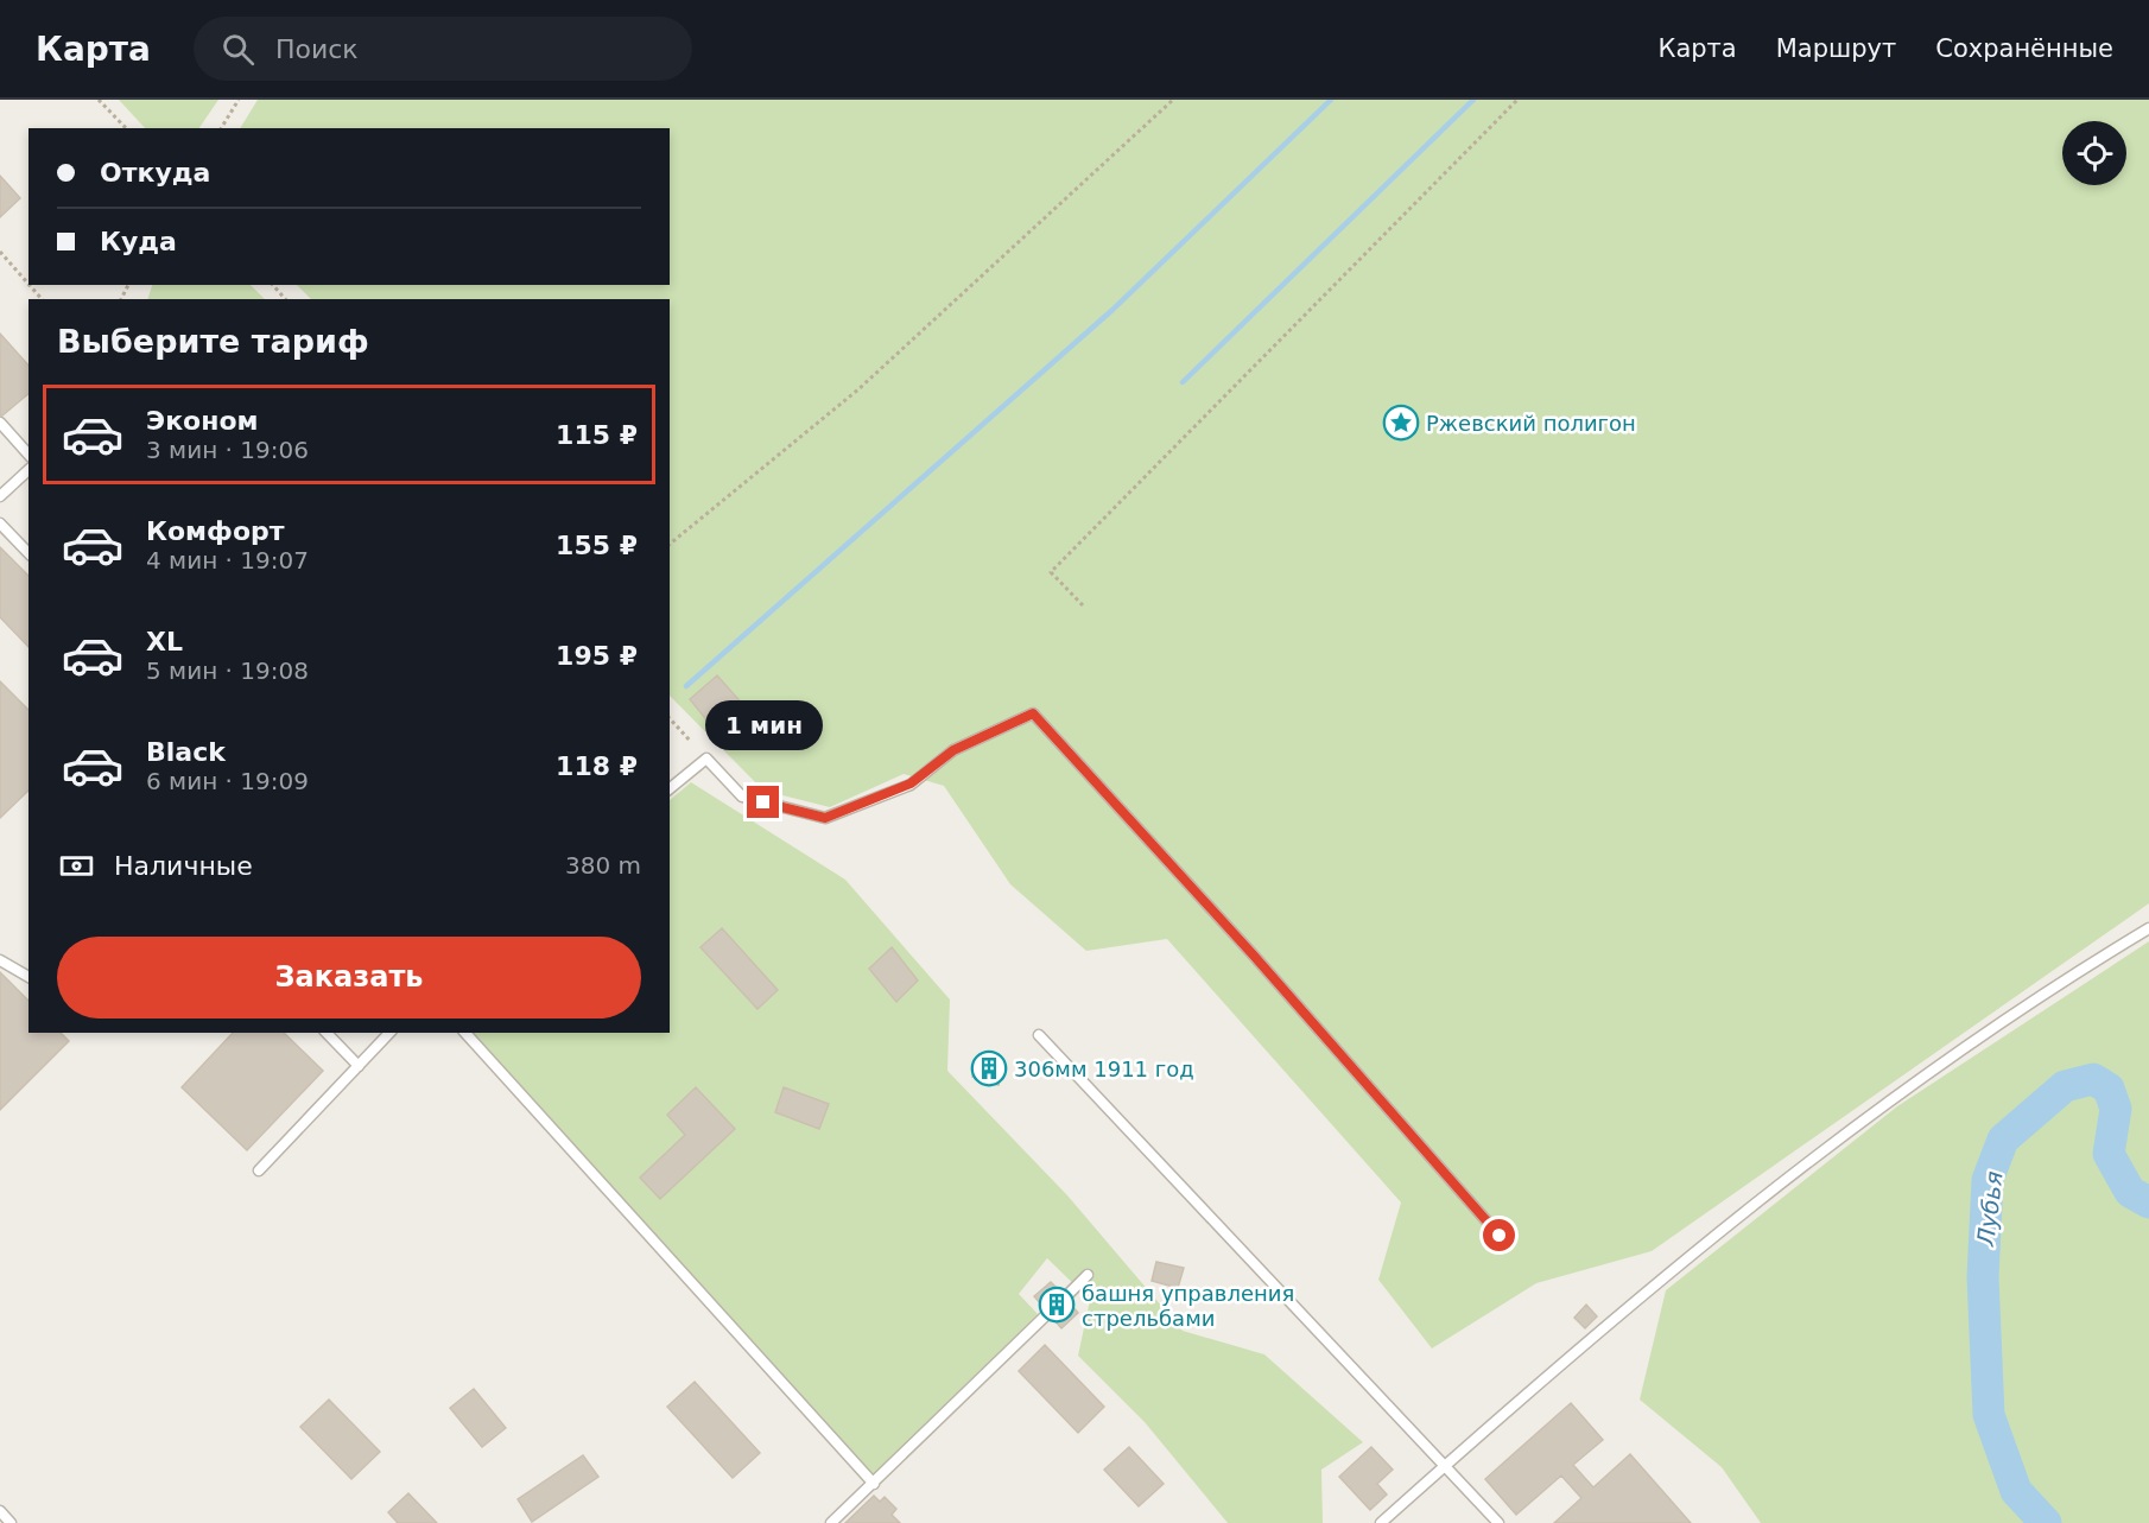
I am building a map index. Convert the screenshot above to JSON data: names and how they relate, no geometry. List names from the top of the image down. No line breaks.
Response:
{"water":["Лубья"],"places":{"place":["Ржевский полигон"],"building":["306мм 1911 год","башня управления стрельбами"]},"page":{"header":"Карта","search":"Поиск","nav":["Карта","Маршрут","Сохранённые"],"banner":["Откуда","Куда"],"heading":"Выберите тариф","list":[{"name":"Эконом","note":"3 мин · 19:06","value":"115 ₽"},{"name":"Комфорт","note":"4 мин · 19:07","value":"155 ₽"},{"name":"XL","note":"5 мин · 19:08","value":"195 ₽"},{"name":"Black","note":"6 мин · 19:09","value":"118 ₽"}],"bubble":"1 мин","pay":["Наличные","380 m"],"buttons":"Заказать"}}
